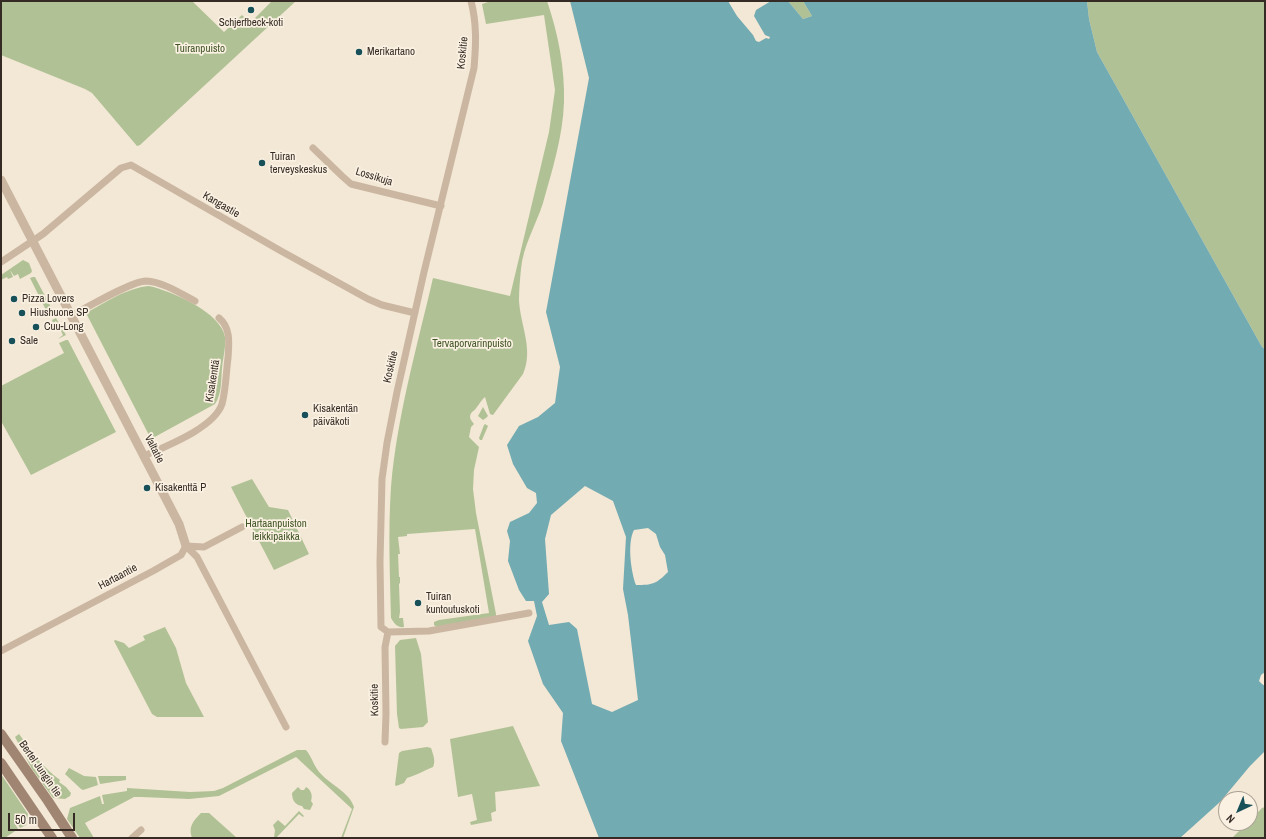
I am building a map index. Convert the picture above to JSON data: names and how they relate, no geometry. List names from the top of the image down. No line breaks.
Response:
{"streets":{"main road":["Bertel Jungin tie"],"street":["Koskitie","Lossikuja","Kangastie","Kisakenttä","Valtatie","Hartaantie"]},"crossings":[["Koskitie","Lossikuja"],["Koskitie","Kangastie"],["Kangastie","Valtatie"],["Kisakenttä","Valtatie"],["Valtatie","Hartaantie"]],"parks":["Tuiranpuisto","Tervaporvarinpuisto","Hartaanpuiston leikkipaikka"],"places":["Schjerfbeck-koti","Merikartano","Tuiran terveyskeskus","Pizza Lovers","Hiushuone SP","Cuu-Long","Sale","Kisakentän päiväkoti","Kisakenttä P","Tuiran kuntoutuskoti"],"scale_bar":"50 m","north":"bottom left"}
